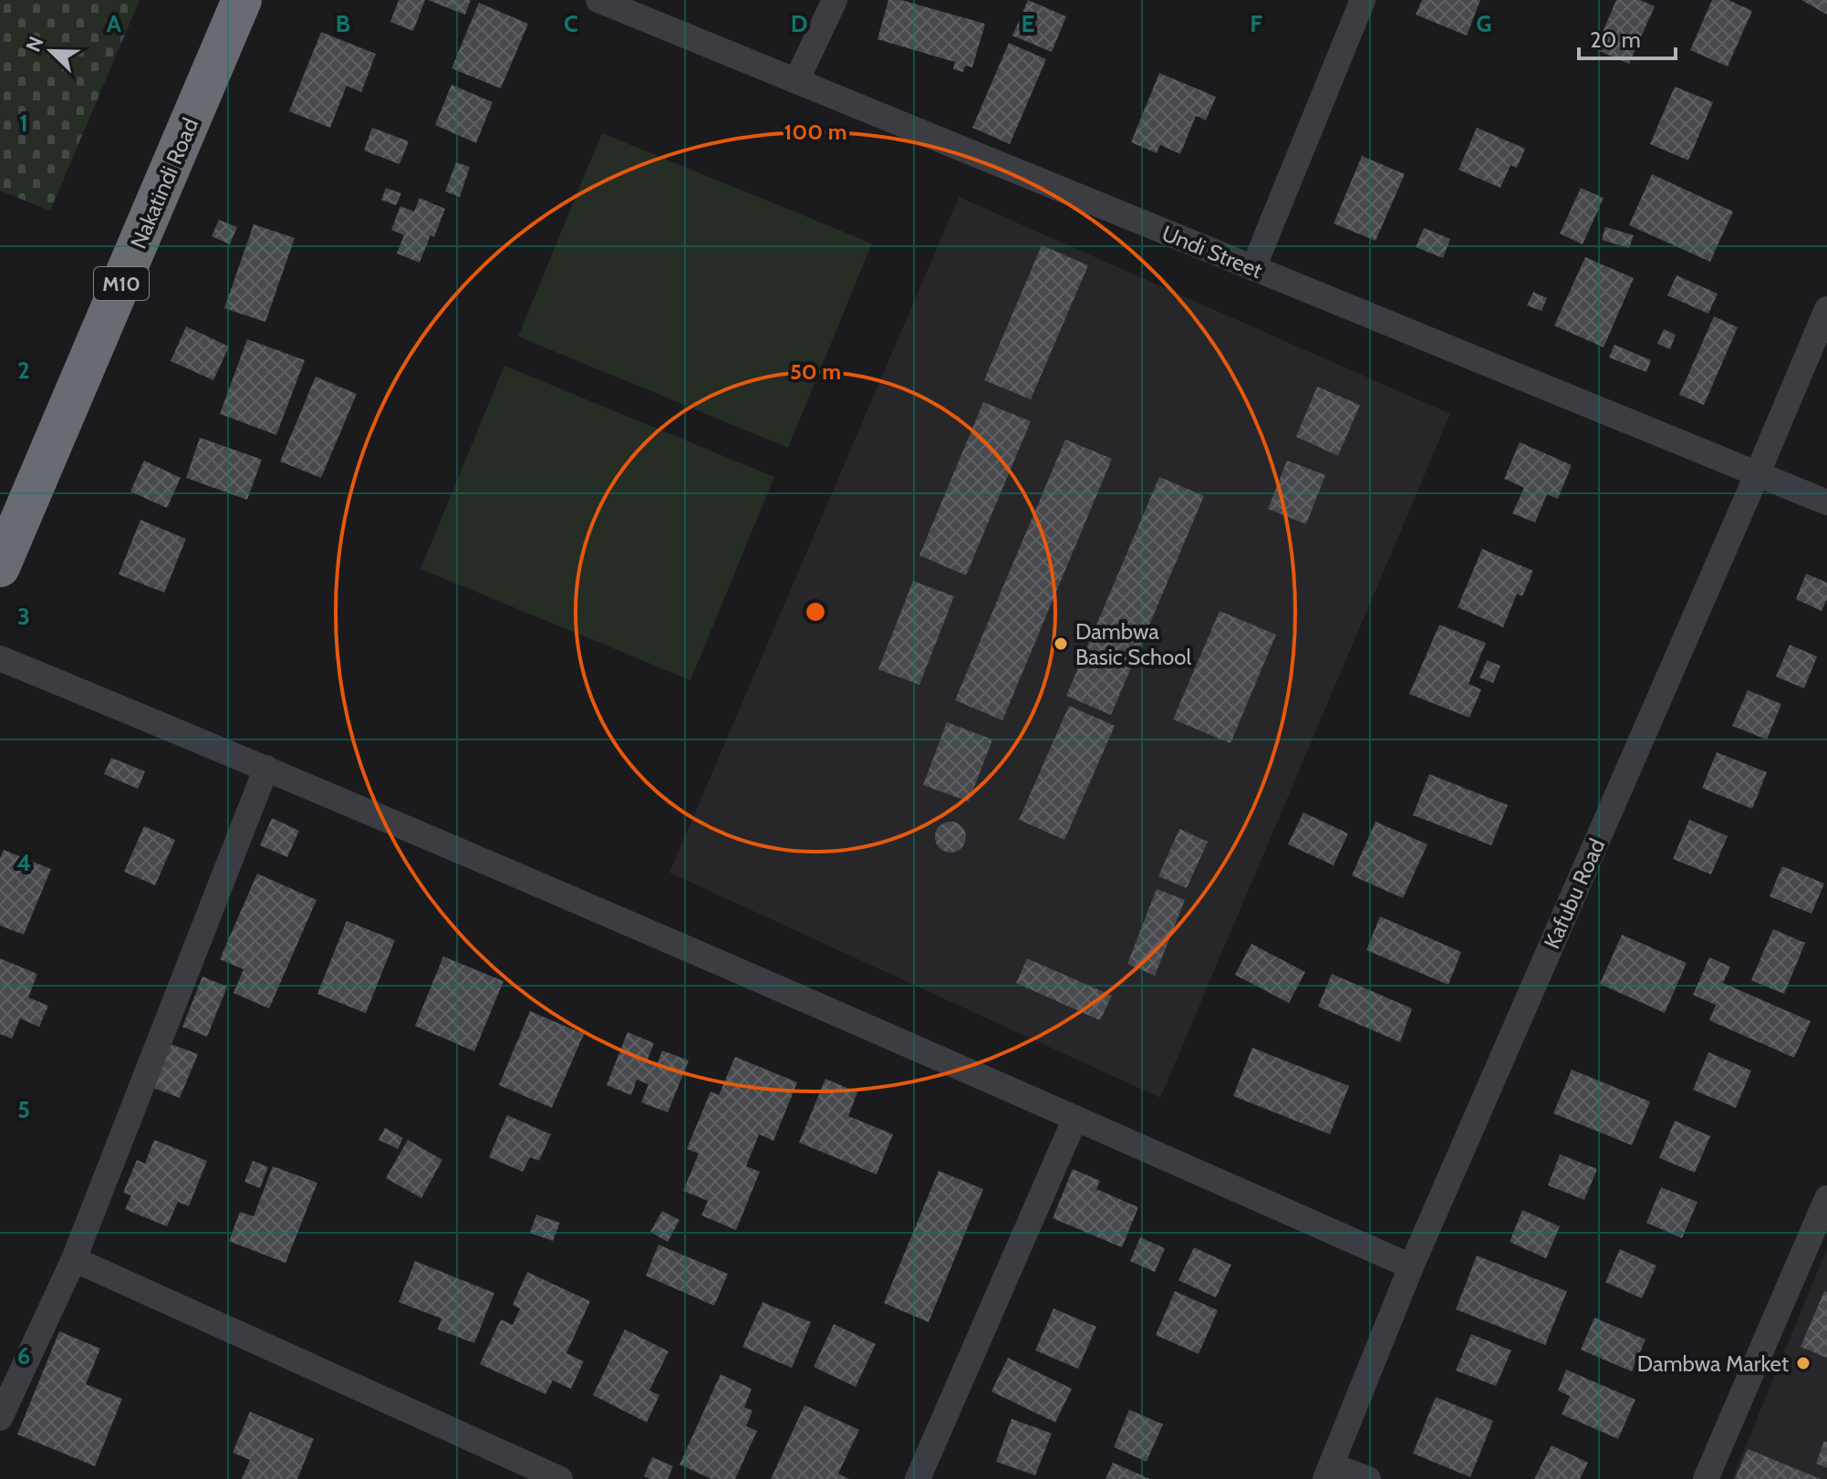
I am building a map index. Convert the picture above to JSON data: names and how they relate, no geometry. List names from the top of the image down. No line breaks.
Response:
{"streets":{"highway":["Nakatindi Road","M10"],"street":["Undi Street","Kafubu Road"]},"crossings":[["Undi Street","Kafubu Road"]],"places":["Dambwa Basic School","Dambwa Market"],"scale_bar":"20 m","north":"top left","grid":{"columns":["A","B","C","D","E","F","G"],"rows":["1","2","3","4","5","6"]},"rings":["100 m","50 m"]}
